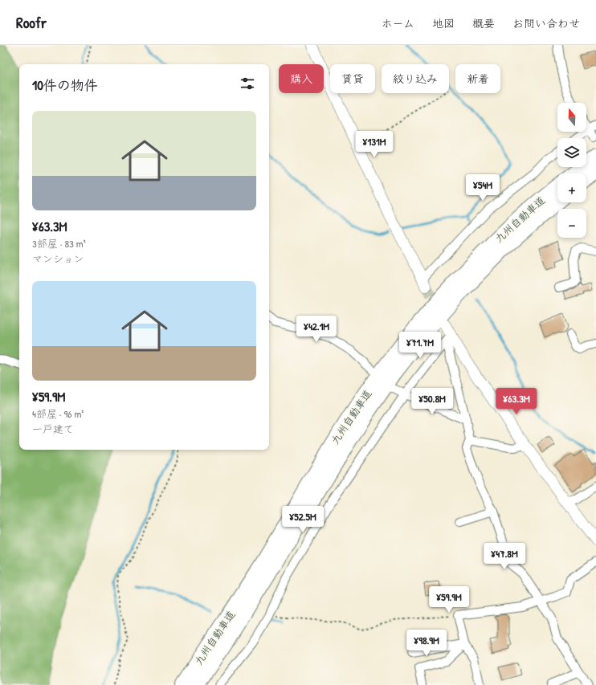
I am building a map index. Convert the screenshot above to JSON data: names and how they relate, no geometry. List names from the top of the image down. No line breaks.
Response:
{"streets":{"highway":["九州自動車道"]},"north":"top","page":{"header":"Roofr","nav":["ホーム","地図","概要","お問い合わせ"],"chip":["購入","賃貸","絞り込み","新着"],"heading":"10件の物件","map_buttons":["+","−"],"list":[{"name":"¥63.3M","note":"3部屋 · 83 m² · マンション"},{"name":"¥59.9M","note":"4部屋 · 96 m² · 一戸建て"}],"price":["¥131M","¥54M","¥42.1M","¥71.7M","¥50.8M","¥63.3M","¥52.5M","¥47.8M","¥59.9M","¥98.9M"]}}
